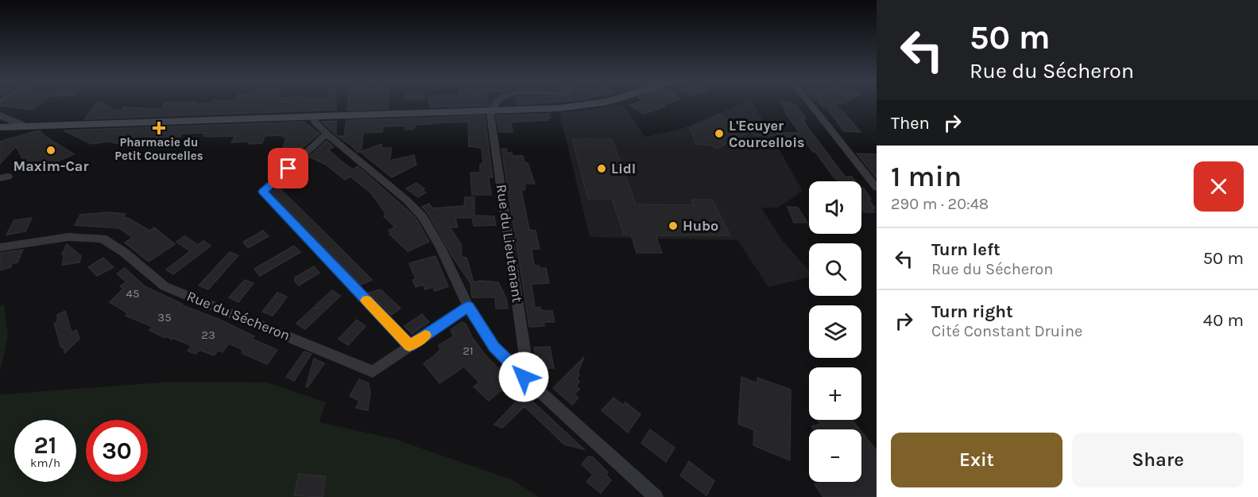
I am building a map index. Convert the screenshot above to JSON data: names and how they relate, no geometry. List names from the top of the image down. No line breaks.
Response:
{"streets":{"street":["Rue du Lieutenant","Rue du Sécheron"]},"places":{"health":["Pharmacie du Petit Courcelles"],"other":["L'Ecuyer Courcellois","Maxim-Car","Lidl","Hubo"]},"house_numbers":["45","35","23","21"],"page":{"turn":["50 m","Rue du Sécheron"],"then":"Then","heading":["1 min","290 m · 20:48"],"map_buttons":["+","−"],"list":[{"name":"Turn left","note":"Rue du Sécheron","value":"50 m"},{"name":"Turn right","note":"Cité Constant Druine","value":"40 m"}],"speed":"21 km/h","limit":"30","buttons":["Exit","Share"]}}
